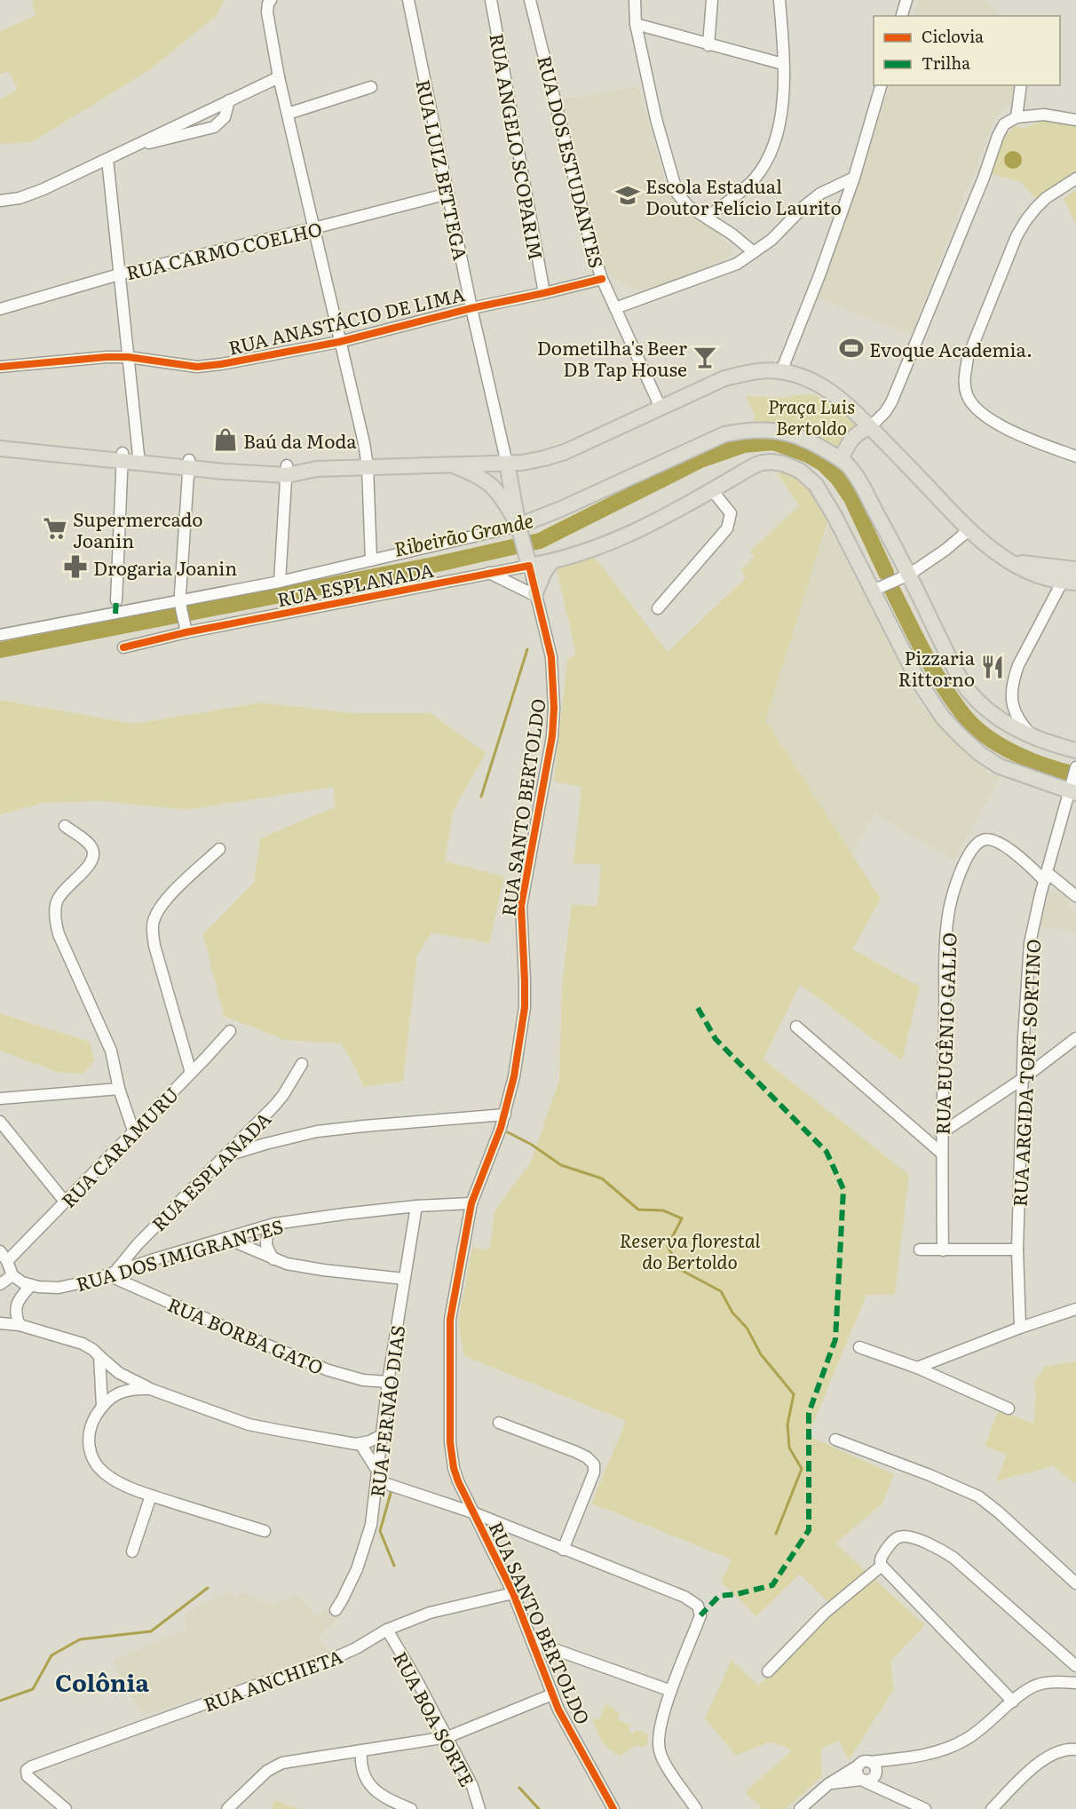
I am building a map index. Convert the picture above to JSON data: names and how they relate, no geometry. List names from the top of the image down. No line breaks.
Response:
{"streets":{"street":["RUA ANGELO SCOPARIM","RUA DOS ESTUDANTES","RUA LUIZ BETTEGA","RUA CARMO COELHO","RUA ANASTÁCIO DE LIMA","RUA ESPLANADA","RUA SANTO BERTOLDO","RUA EUGÊNIO GALLO","RUA ARGIDA TORT SORTINO","RUA CARAMURU","RUA DOS IMIGRANTES","RUA BORBA GATO","RUA FERNÃO DIAS","RUA ANCHIETA","RUA BOA SORTE"]},"crossings":[["RUA ANGELO SCOPARIM","RUA ANASTÁCIO DE LIMA"],["RUA DOS ESTUDANTES","RUA ANASTÁCIO DE LIMA"],["RUA LUIZ BETTEGA","RUA CARMO COELHO"],["RUA LUIZ BETTEGA","RUA ANASTÁCIO DE LIMA"],["RUA ESPLANADA","RUA SANTO BERTOLDO"],["RUA ESPLANADA","RUA DOS IMIGRANTES"],["RUA ESPLANADA","RUA BORBA GATO"],["RUA SANTO BERTOLDO","RUA DOS IMIGRANTES"],["RUA SANTO BERTOLDO","RUA ANCHIETA"],["RUA DOS IMIGRANTES","RUA BORBA GATO"],["RUA DOS IMIGRANTES","RUA FERNÃO DIAS"],["RUA BORBA GATO","RUA FERNÃO DIAS"],["RUA ANCHIETA","RUA BOA SORTE"]],"districts":["Colônia"],"water":["Ribeirão Grande"],"parks":["Praça Luis Bertoldo","Reserva florestal do Bertoldo"],"places":{"school or university":["Escola Estadual Doutor Felício Laurito"],"sports":["Evoque Academia."],"bar":["Dometilha's Beer DB Tap House"],"shop":["Baú da Moda"],"supermarket":["Supermercado Joanin"],"pharmacy":["Drogaria Joanin"],"restaurant":["Pizzaria Rittorno"]},"legend":["Ciclovia","Trilha"]}
